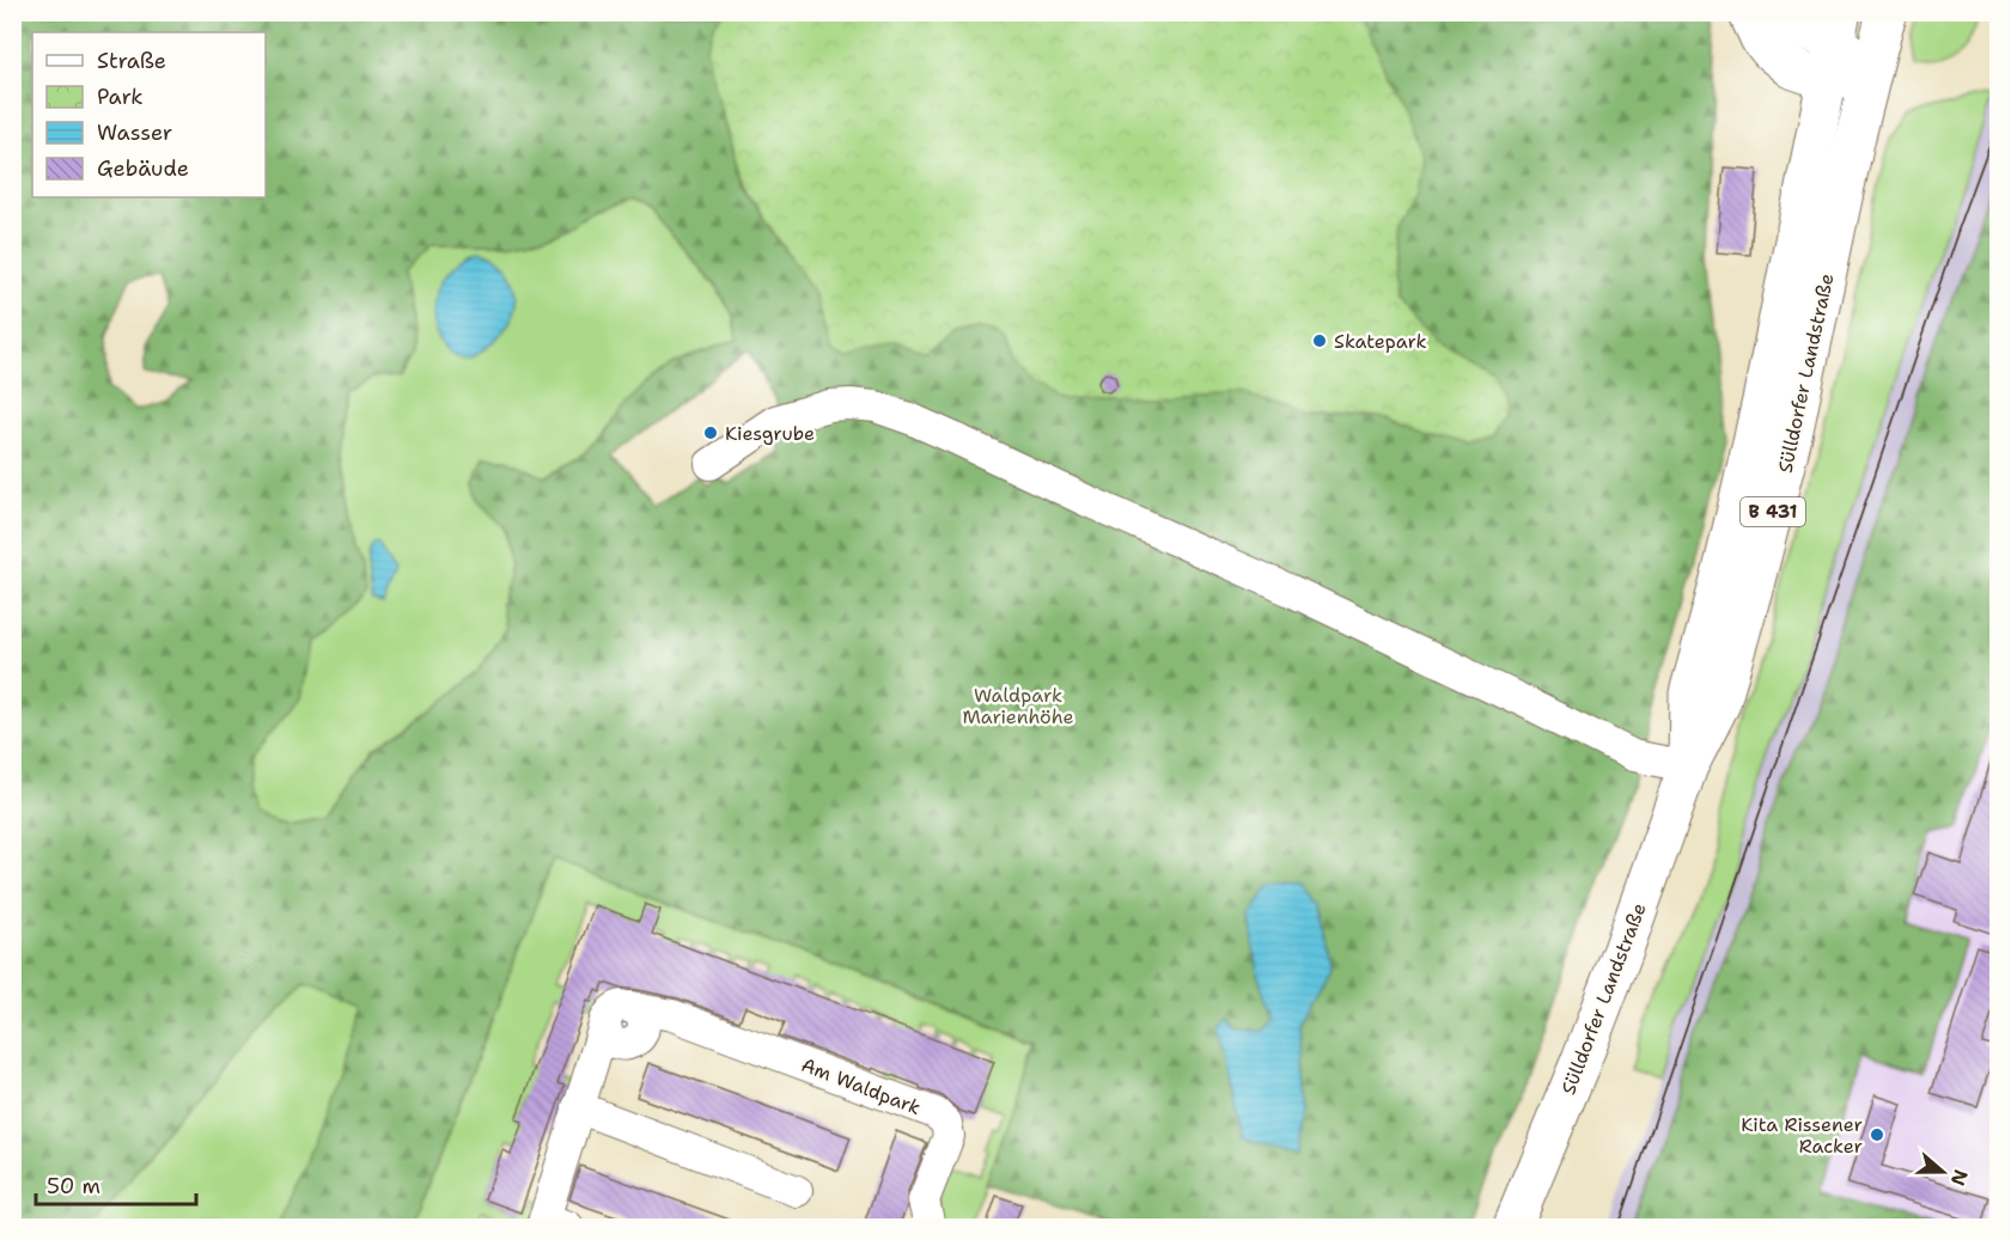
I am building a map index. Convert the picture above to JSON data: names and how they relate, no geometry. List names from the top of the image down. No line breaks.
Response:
{"streets":{"main road":["Sülldorfer Landstraße","B 431"],"street":["Am Waldpark"]},"parks":["Waldpark Marienhöhe"],"places":["Skatepark","Kiesgrube","Kita Rissener Racker"],"legend":["Straße","Park","Wasser","Gebäude"],"scale_bar":"50 m","north":"right"}
